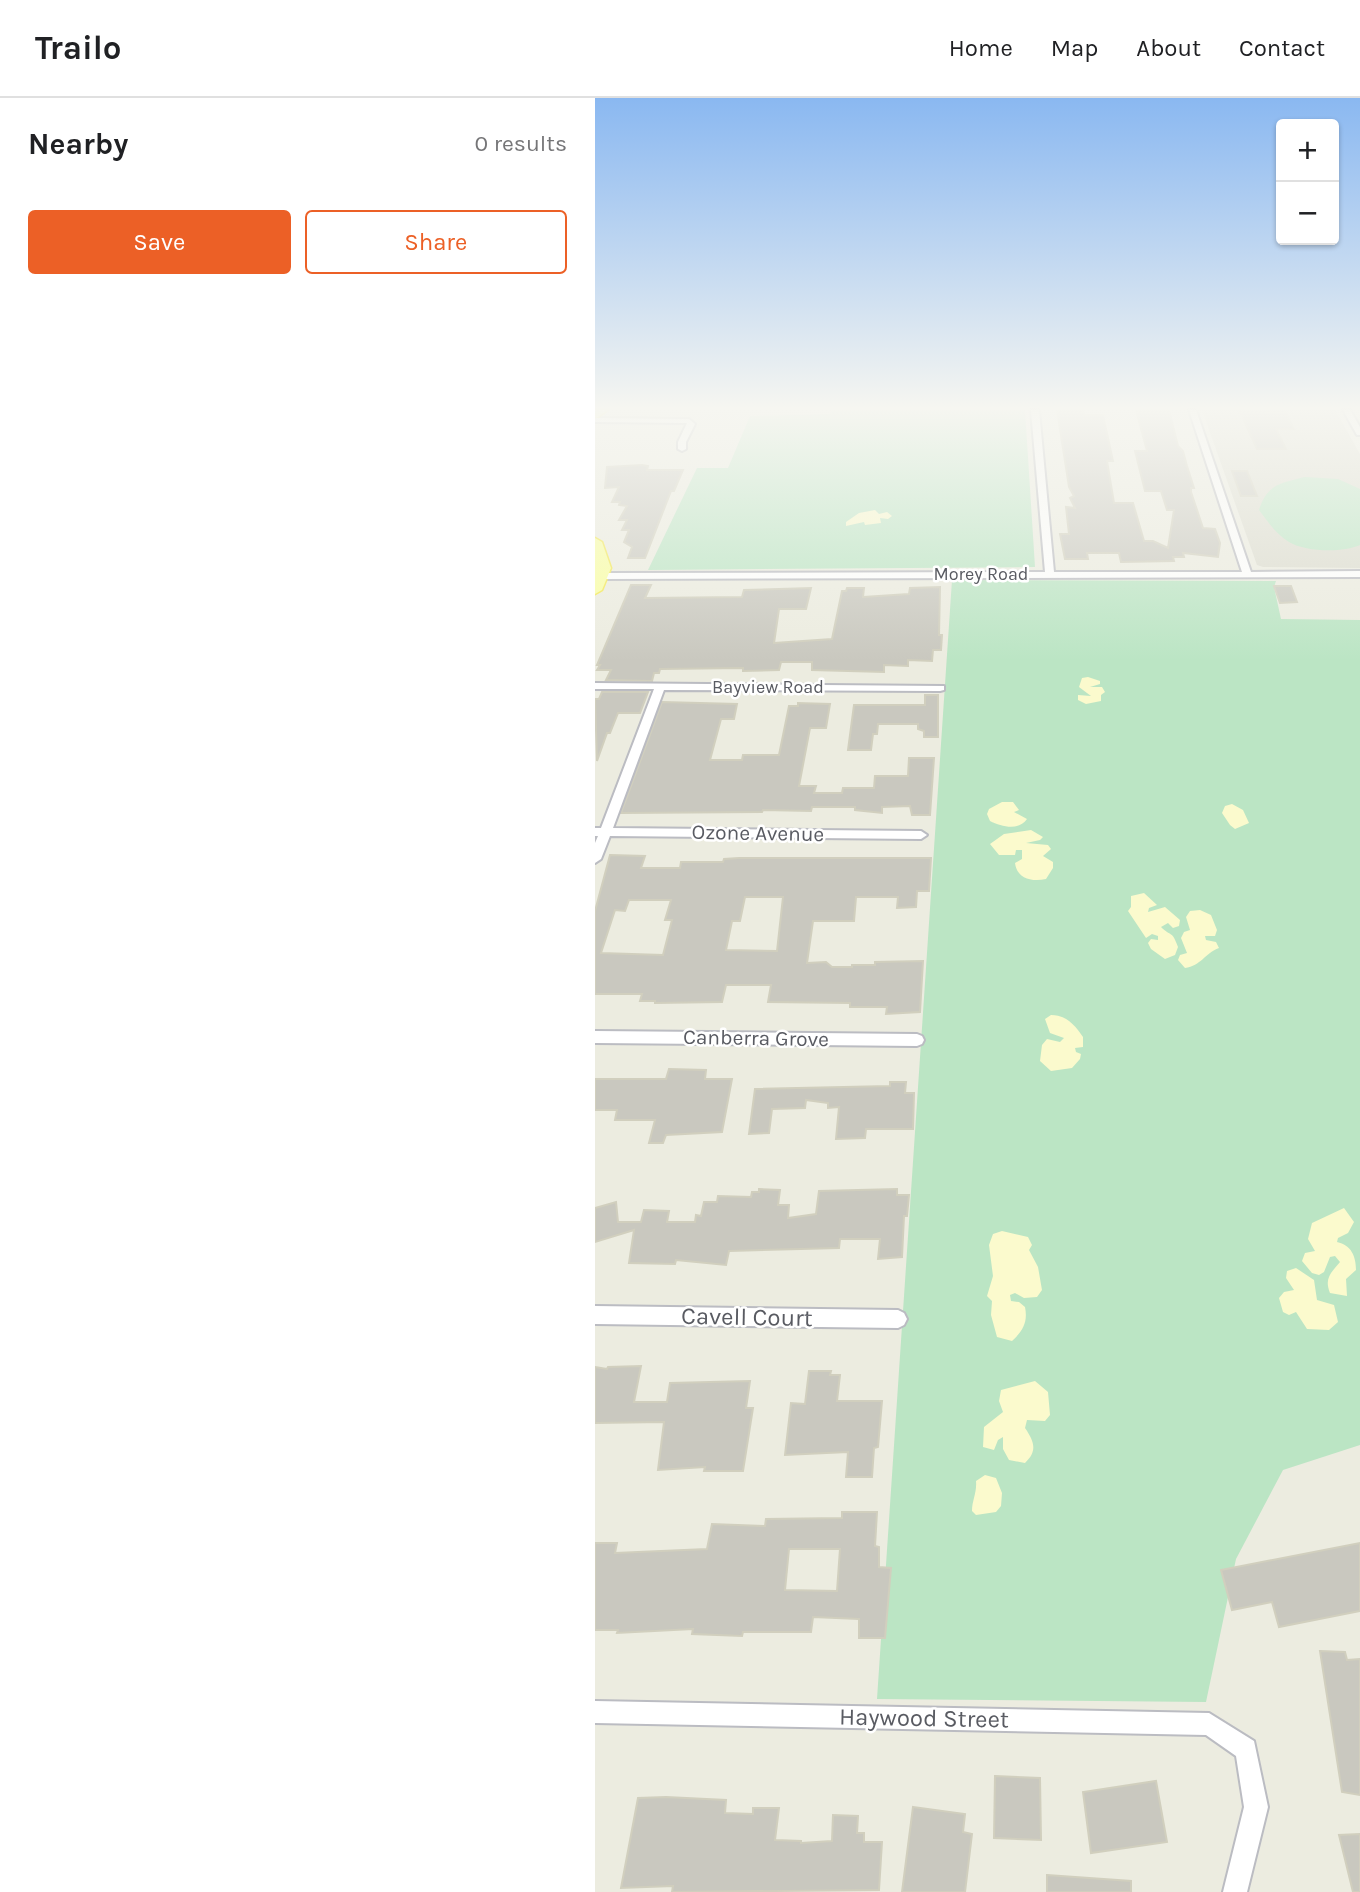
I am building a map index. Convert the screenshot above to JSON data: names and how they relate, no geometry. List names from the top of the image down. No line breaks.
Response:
{"streets":{"street":["Morey Road","Bayview Road","Ozone Avenue","Canberra Grove","Cavell Court","Haywood Street"]},"page":{"header":"Trailo","nav":["Home","Map","About","Contact"],"heading":["Nearby","0 results"],"map_buttons":["+","−"],"buttons":["Save","Share"]}}
